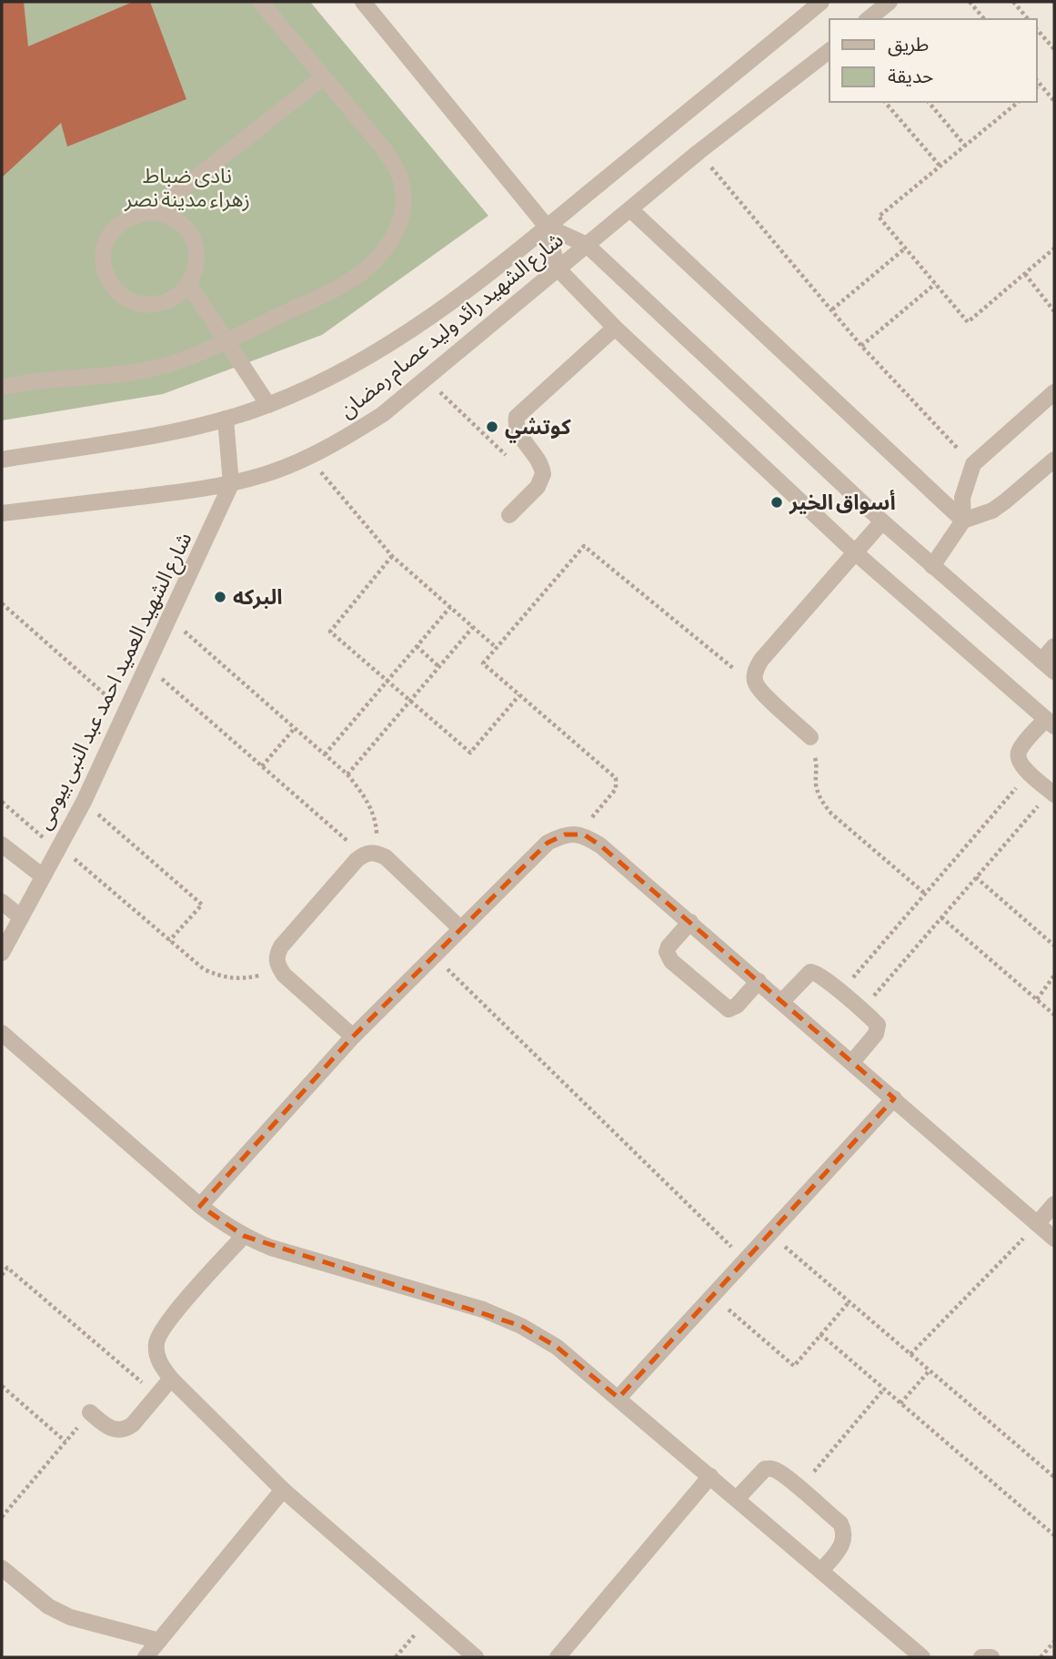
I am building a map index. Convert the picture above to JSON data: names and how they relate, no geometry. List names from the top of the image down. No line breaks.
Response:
{"streets":{"street":["شارع الشهيد رائد وليد عصام رمضان","شارع الشهيد العميد احمد عبد النبى بيومى"]},"crossings":[["شارع الشهيد رائد وليد عصام رمضان","شارع الشهيد العميد احمد عبد النبى بيومى"]],"parks":["نادى ضباط زهراء مدينة نصر"],"places":["كوتشي","أسواق الخير","البركه"],"legend":["طريق","حديقة"]}
